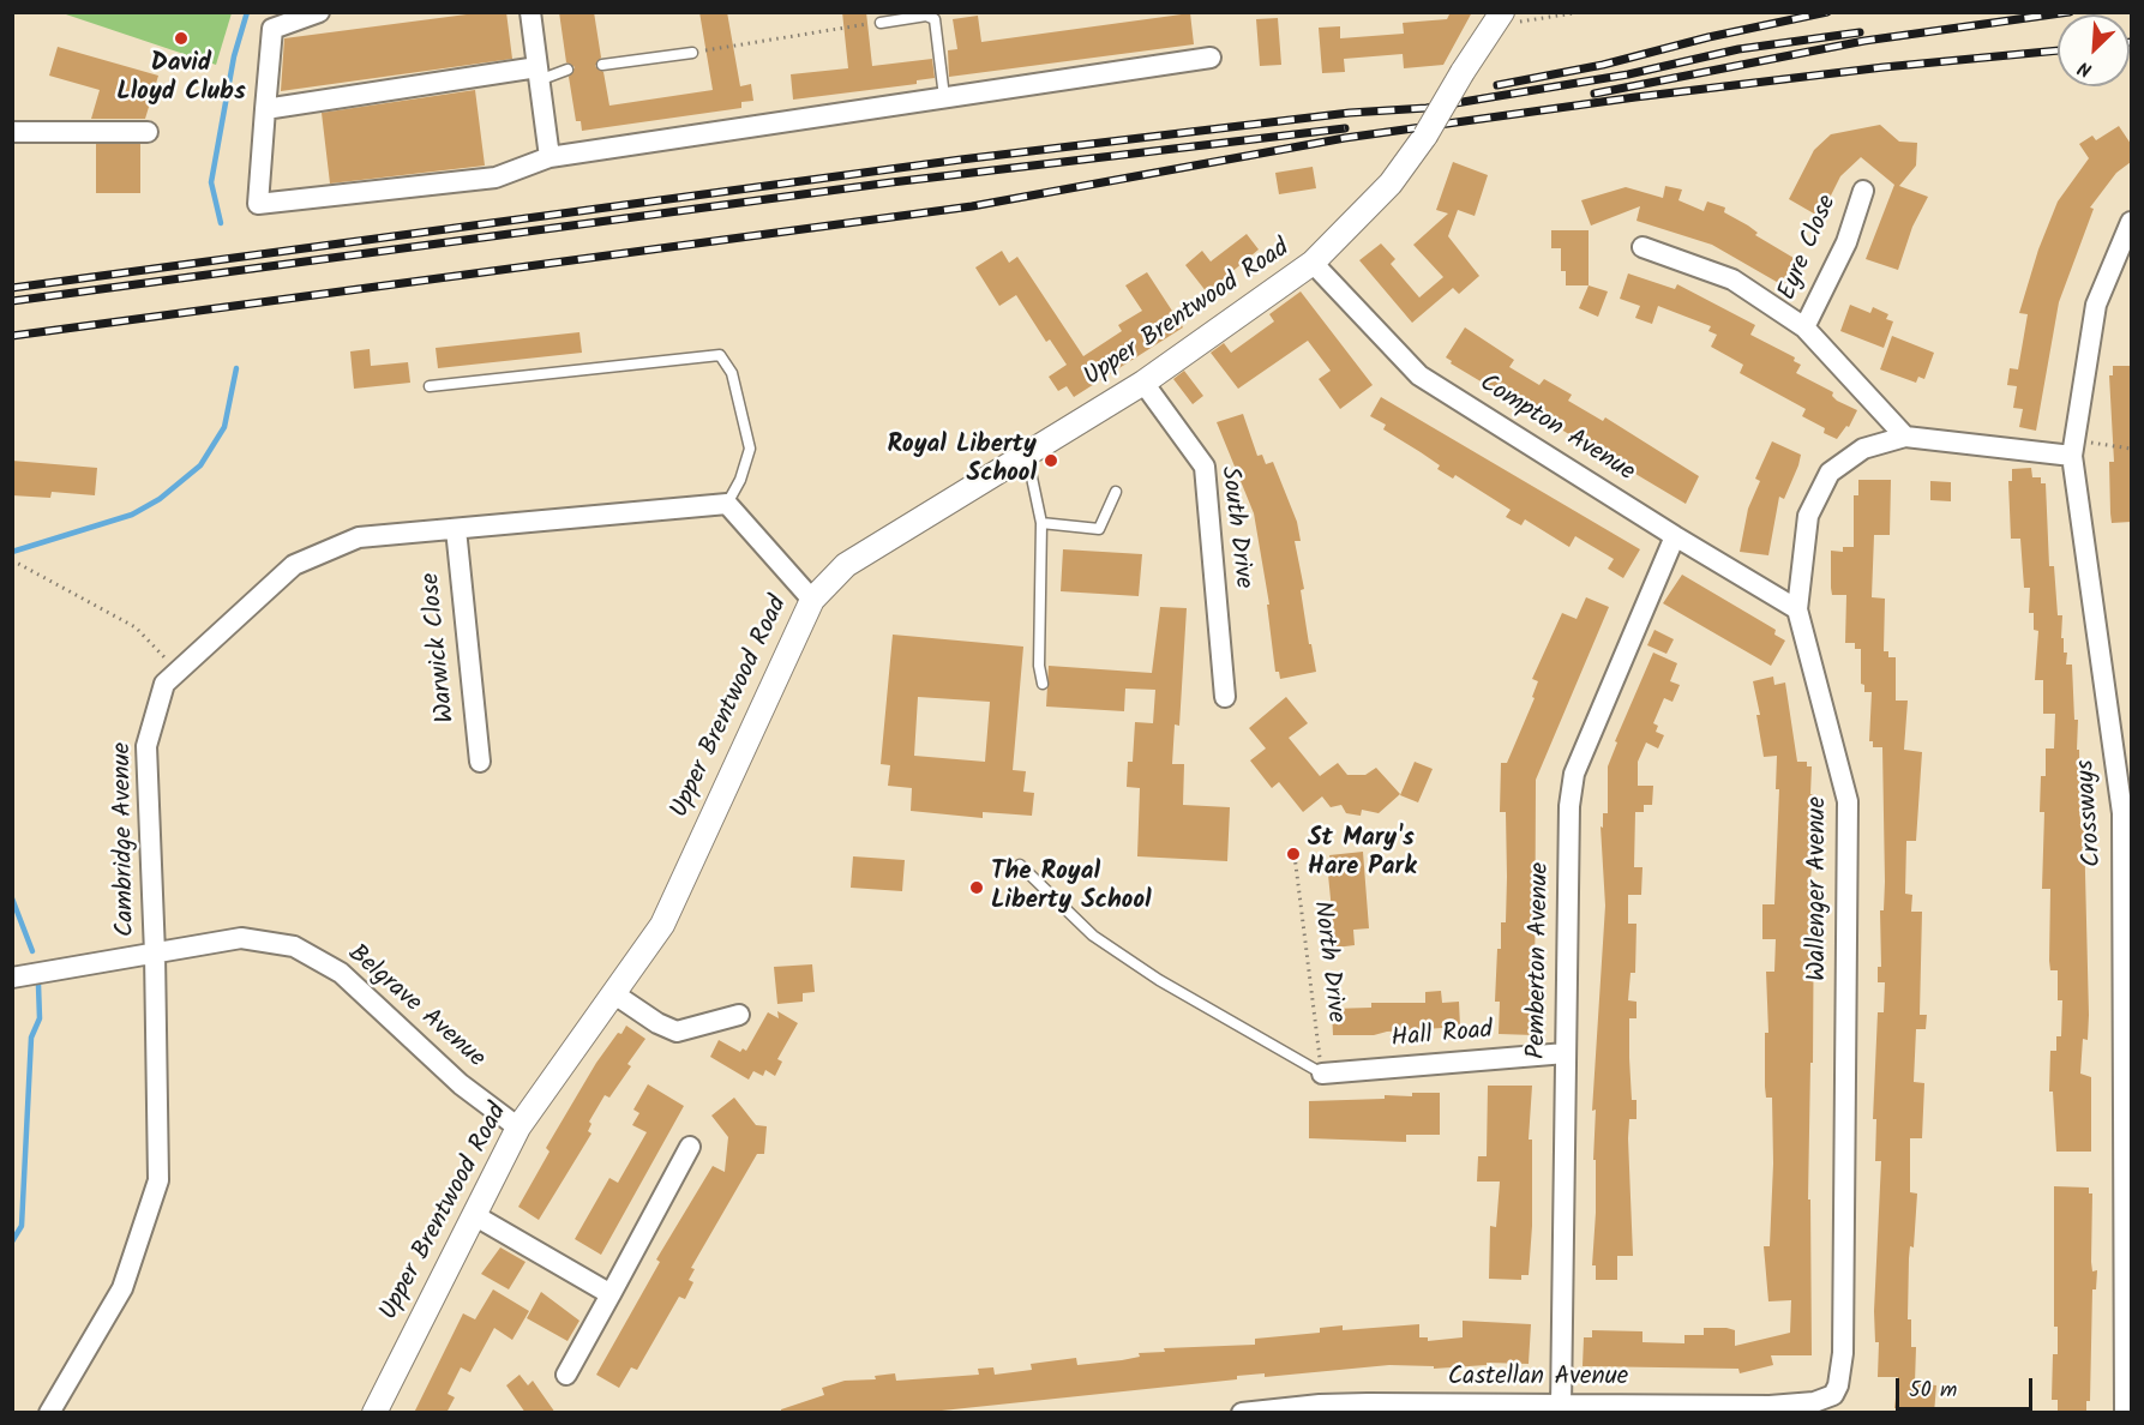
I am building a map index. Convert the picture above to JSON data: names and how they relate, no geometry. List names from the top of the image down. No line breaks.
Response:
{"streets":{"street":["Eyre Close","Upper Brentwood Road","Compton Avenue","South Drive","Warwick Close","Crossways","Cambridge Avenue","Wallenger Avenue","Pemberton Avenue","Belgrave Avenue","Hall Road","Castellan Avenue"],"path":["North Drive"]},"crossings":[["Upper Brentwood Road","Compton Avenue"],["Upper Brentwood Road","South Drive"],["Upper Brentwood Road","Belgrave Avenue"],["Compton Avenue","Wallenger Avenue"],["Compton Avenue","Pemberton Avenue"],["Warwick Close","Cambridge Avenue"],["Crossways","Wallenger Avenue"],["Cambridge Avenue","Belgrave Avenue"],["Wallenger Avenue","Castellan Avenue"],["Pemberton Avenue","Hall Road"],["Pemberton Avenue","Castellan Avenue"],["North Drive","Hall Road"]],"places":["David Lloyd Clubs","Royal Liberty School","St Mary's Hare Park","The Royal Liberty School"],"scale_bar":"50 m","north":"bottom left"}
